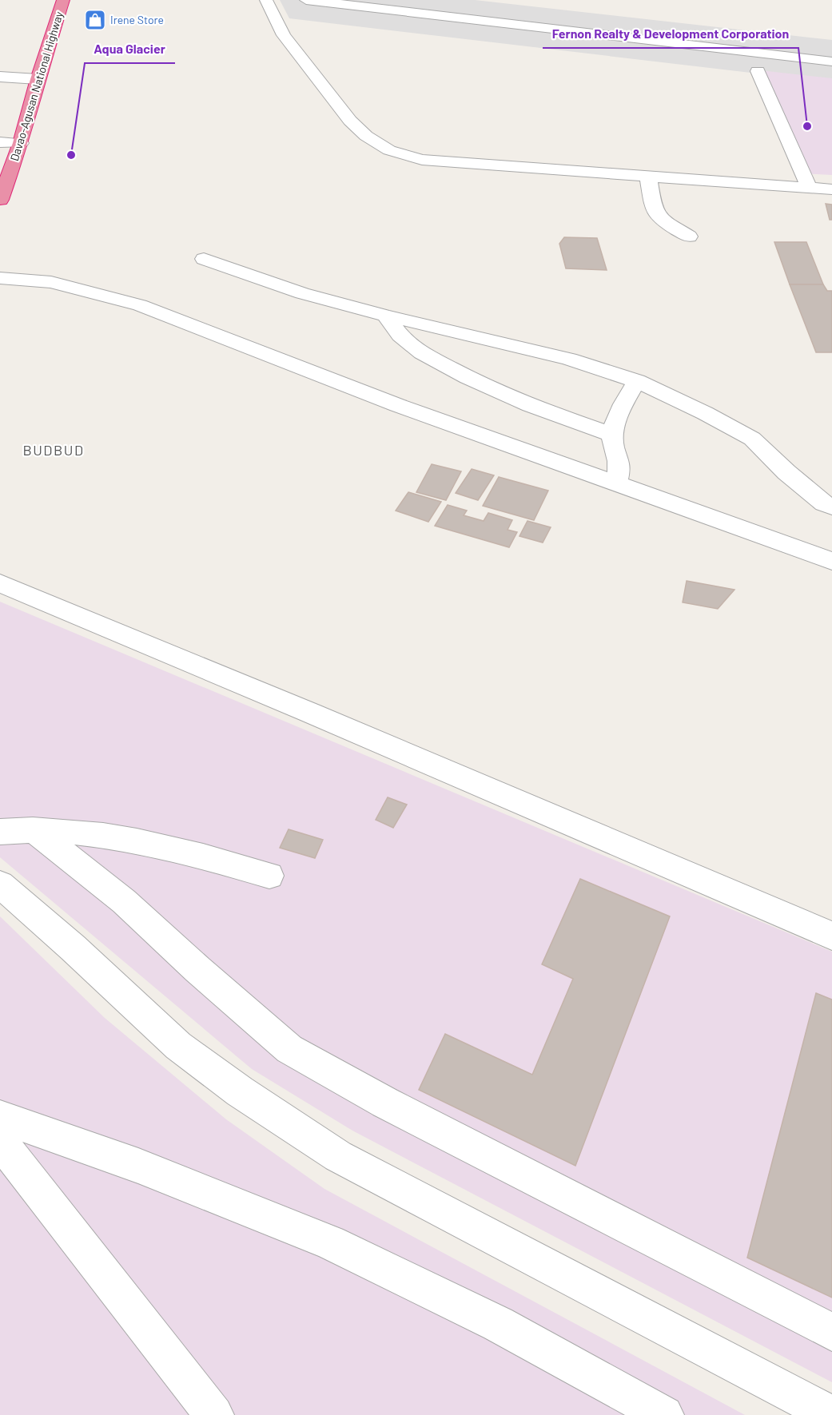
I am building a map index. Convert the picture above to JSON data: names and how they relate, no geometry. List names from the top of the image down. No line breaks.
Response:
{"streets":{"highway":["Davao-Agusan National Highway"]},"districts":["BUDBUD"],"places":{"shop":["Irene Store"],"other":["Fernon Realty & Development Corporation","Aqua Glacier"]}}
